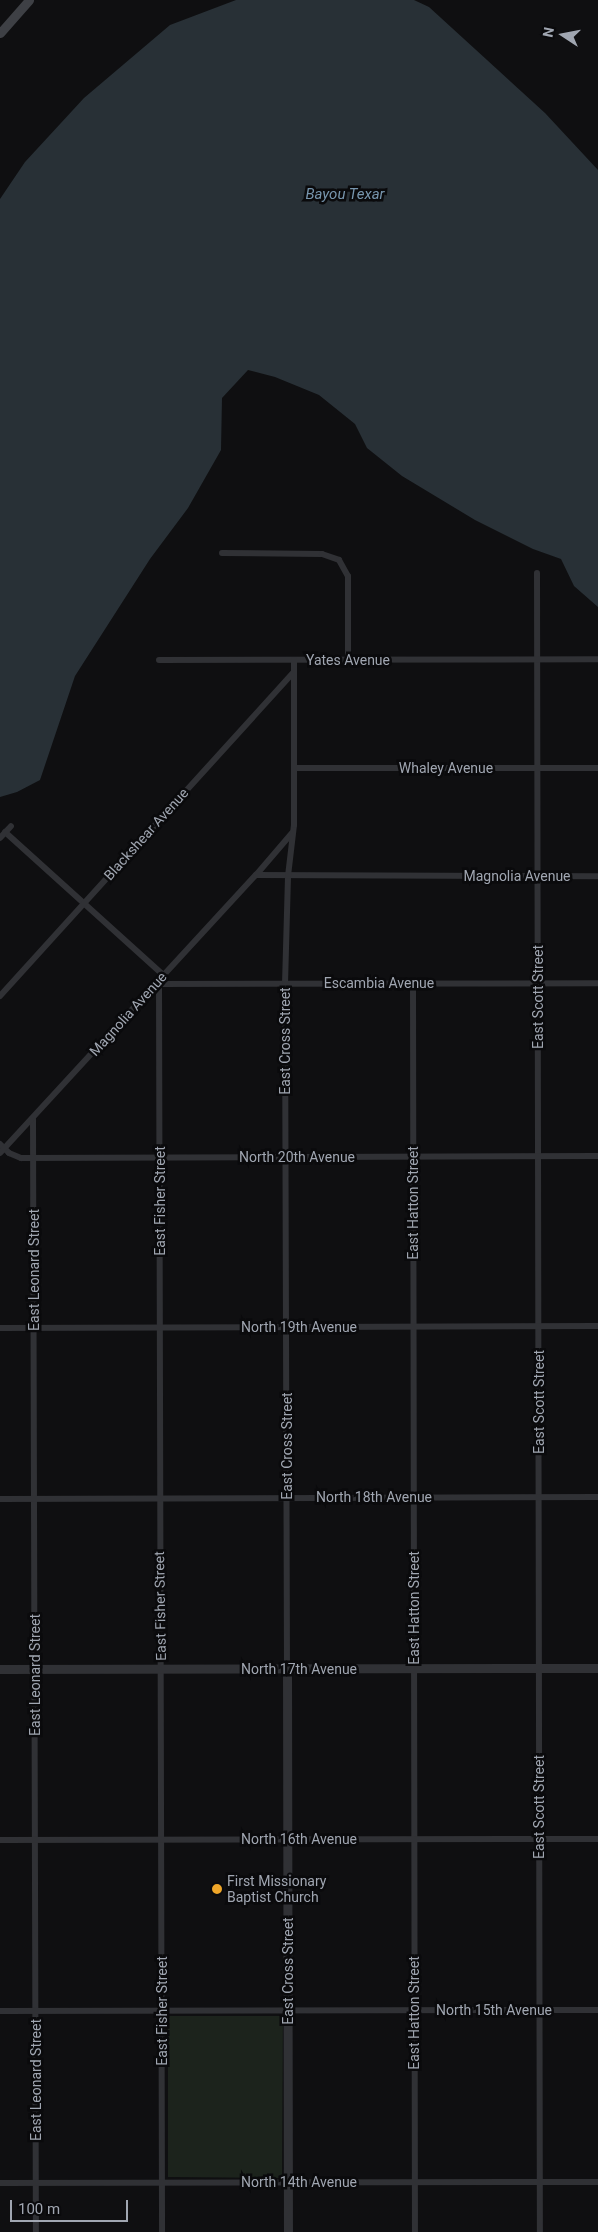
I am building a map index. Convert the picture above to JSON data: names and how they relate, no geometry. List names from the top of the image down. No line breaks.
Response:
{"streets":{"street":["Yates Avenue","Whaley Avenue","Blackshear Avenue","Magnolia Avenue","Escambia Avenue","East Scott Street","East Cross Street","North 20th Avenue","East Fisher Street","East Hatton Street","East Leonard Street","North 19th Avenue","North 18th Avenue","North 17th Avenue","North 16th Avenue","North 15th Avenue","North 14th Avenue"]},"crossings":[["Yates Avenue","East Scott Street"],["Yates Avenue","East Cross Street"],["Whaley Avenue","East Scott Street"],["Whaley Avenue","East Cross Street"],["Blackshear Avenue","East Cross Street"],["Magnolia Avenue","Escambia Avenue"],["Magnolia Avenue","East Scott Street"],["Magnolia Avenue","East Cross Street"],["Magnolia Avenue","North 20th Avenue"],["Magnolia Avenue","East Fisher Street"],["Magnolia Avenue","East Leonard Street"],["Escambia Avenue","East Scott Street"],["Escambia Avenue","East Cross Street"],["Escambia Avenue","East Fisher Street"],["Escambia Avenue","East Hatton Street"],["East Scott Street","North 20th Avenue"],["East Scott Street","North 19th Avenue"],["East Scott Street","North 18th Avenue"],["East Scott Street","North 17th Avenue"],["East Scott Street","North 16th Avenue"],["East Scott Street","North 15th Avenue"],["East Scott Street","North 14th Avenue"],["East Cross Street","North 20th Avenue"],["East Cross Street","North 19th Avenue"],["East Cross Street","North 18th Avenue"],["East Cross Street","North 17th Avenue"],["East Cross Street","North 16th Avenue"],["East Cross Street","North 15th Avenue"],["East Cross Street","North 14th Avenue"],["North 20th Avenue","East Fisher Street"],["North 20th Avenue","East Hatton Street"],["North 20th Avenue","East Leonard Street"],["East Fisher Street","North 19th Avenue"],["East Fisher Street","North 18th Avenue"],["East Fisher Street","North 17th Avenue"],["East Fisher Street","North 16th Avenue"],["East Fisher Street","North 15th Avenue"],["East Fisher Street","North 14th Avenue"],["East Hatton Street","North 19th Avenue"],["East Hatton Street","North 18th Avenue"],["East Hatton Street","North 17th Avenue"],["East Hatton Street","North 16th Avenue"],["East Hatton Street","North 15th Avenue"],["East Hatton Street","North 14th Avenue"],["East Leonard Street","North 19th Avenue"],["East Leonard Street","North 18th Avenue"],["East Leonard Street","North 17th Avenue"],["East Leonard Street","North 16th Avenue"],["East Leonard Street","North 15th Avenue"],["East Leonard Street","North 14th Avenue"]],"water":["Bayou Texar"],"places":["First Missionary Baptist Church"],"scale_bar":"100 m","north":"left"}
